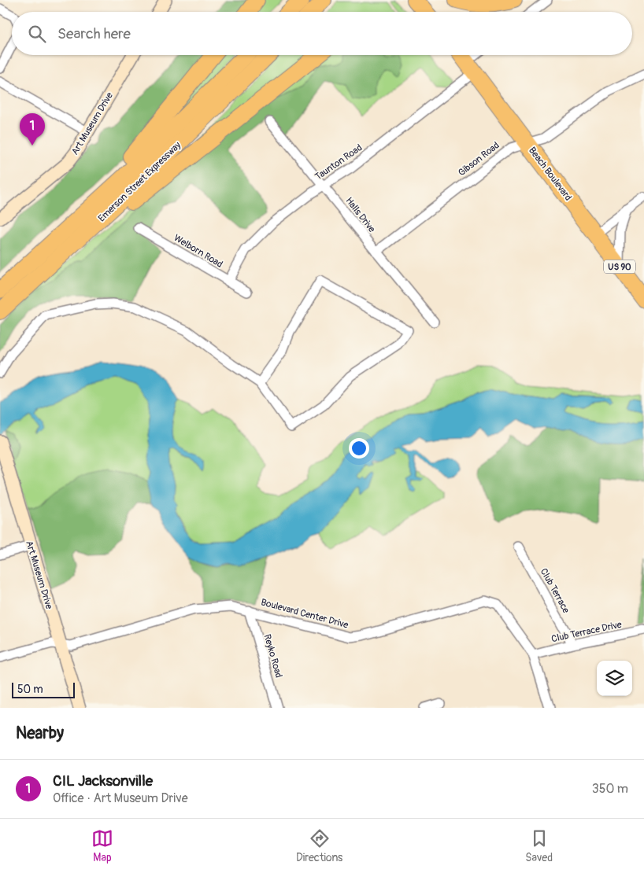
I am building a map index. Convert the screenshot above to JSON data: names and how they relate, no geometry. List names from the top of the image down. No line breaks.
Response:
{"streets":{"highway":["Beach Boulevard","Emerson Street Expressway","US 90"],"street":["Art Museum Drive","Gibson Road","Taunton Road","Halls Drive","Welborn Road","Club Terrace","Boulevard Center Drive","Club Terrace Drive","Reyko Road"]},"crossings":[["Art Museum Drive","Boulevard Center Drive"],["Gibson Road","Beach Boulevard"],["Gibson Road","Halls Drive"],["Taunton Road","Beach Boulevard"],["Taunton Road","Halls Drive"],["Taunton Road","Welborn Road"],["Club Terrace","Club Terrace Drive"],["Boulevard Center Drive","Club Terrace Drive"],["Boulevard Center Drive","Reyko Road"]],"scale_bar":"50 m","page":{"search":"Search here","pins":"1","scale":"50 m","heading":"Nearby","list":[{"mark":"1","name":"CIL Jacksonville","note":"Office · Art Museum Drive","value":"350 m"}],"nav":["Map","Directions","Saved"]}}
